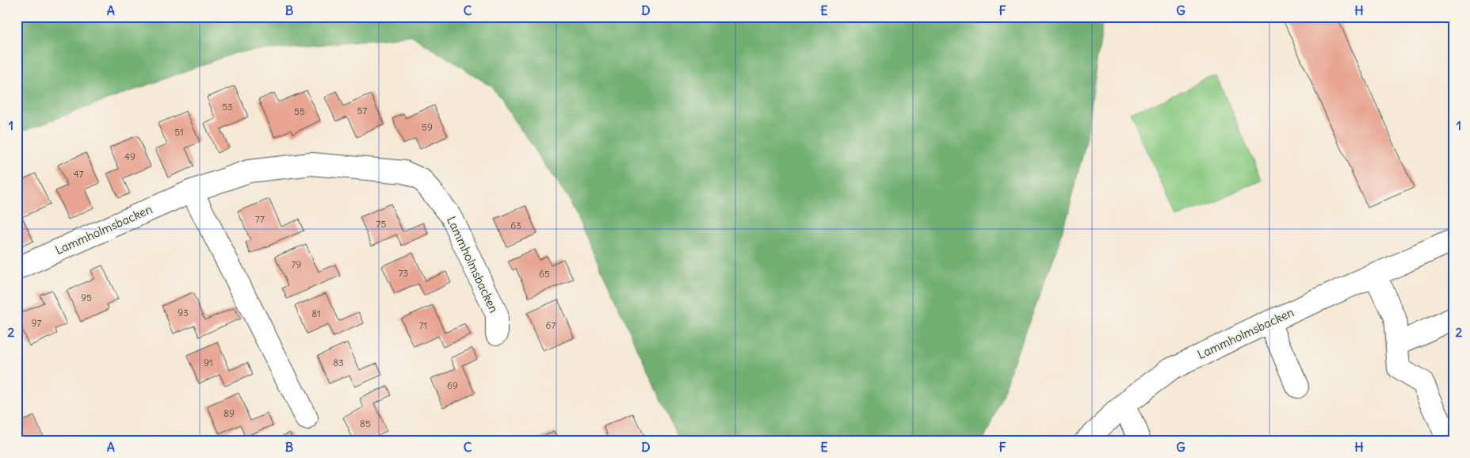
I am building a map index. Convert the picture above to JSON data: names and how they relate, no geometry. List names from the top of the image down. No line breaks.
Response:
{"streets":{"street":["Lammholmsbacken"]},"house_numbers":["53","57","55","59","51","49","47","77","75","63","79","73","65","95","93","81","97","71","67","91","83","69","89","85"],"grid":{"columns":["A","B","C","D","E","F","G","H"],"rows":["1","2"]}}
